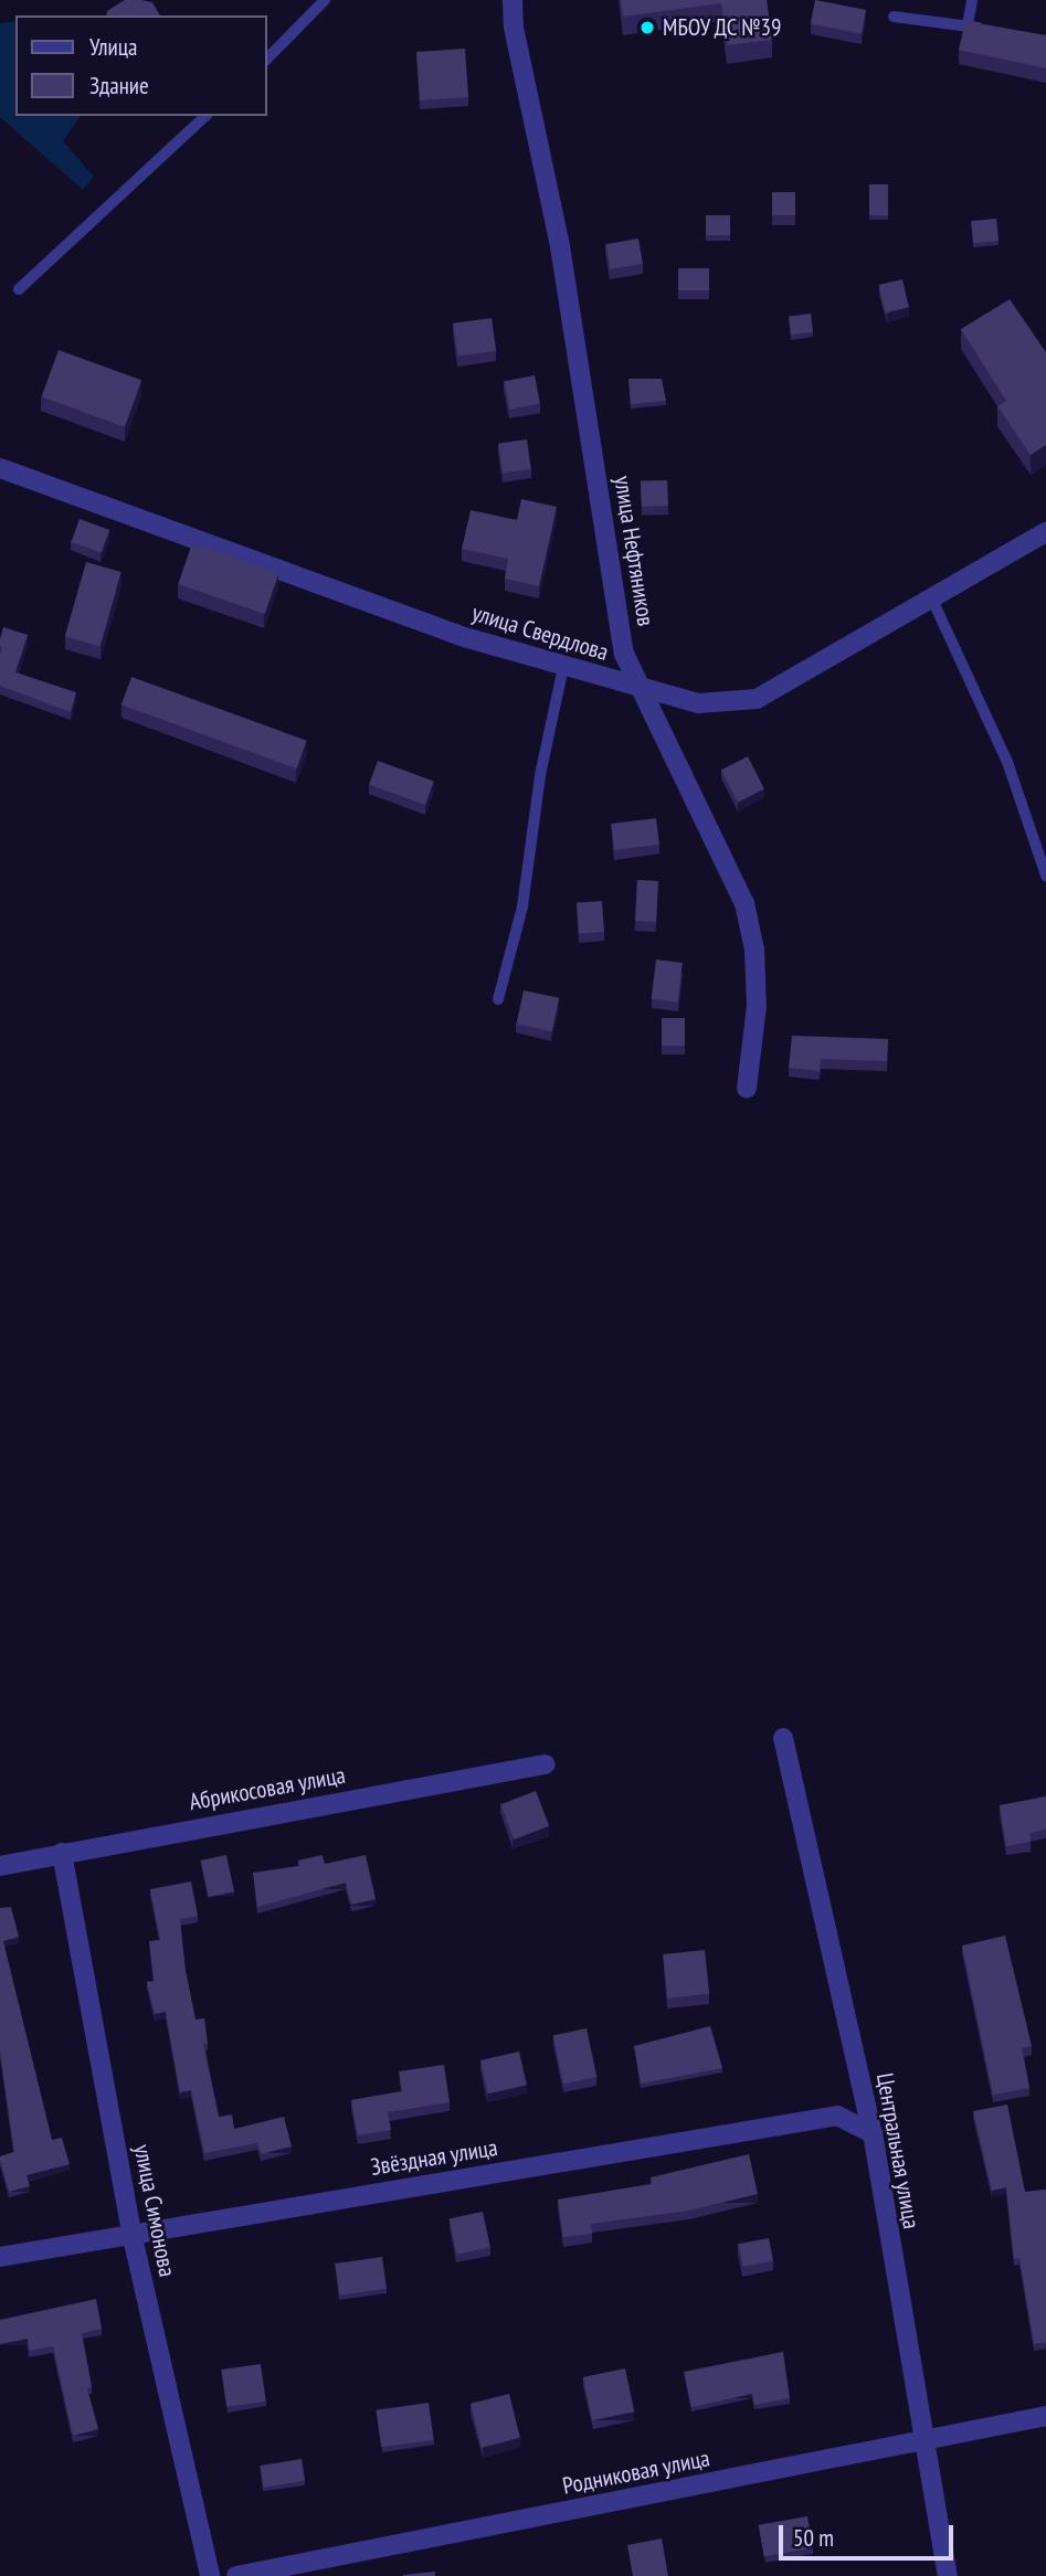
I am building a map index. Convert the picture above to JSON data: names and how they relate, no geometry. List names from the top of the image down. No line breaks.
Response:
{"streets":{"street":["улица Нефтяников","улица Свердлова","Абрикосовая улица","Центральная улица","Звёздная улица","улица Симонова","Родниковая улица"]},"crossings":[["улица Нефтяников","улица Свердлова"],["Абрикосовая улица","улица Симонова"],["Центральная улица","Звёздная улица"],["Центральная улица","Родниковая улица"],["Звёздная улица","улица Симонова"]],"places":["МБОУ ДС №39"],"legend":["Улица","Здание"],"scale_bar":"50 m"}
